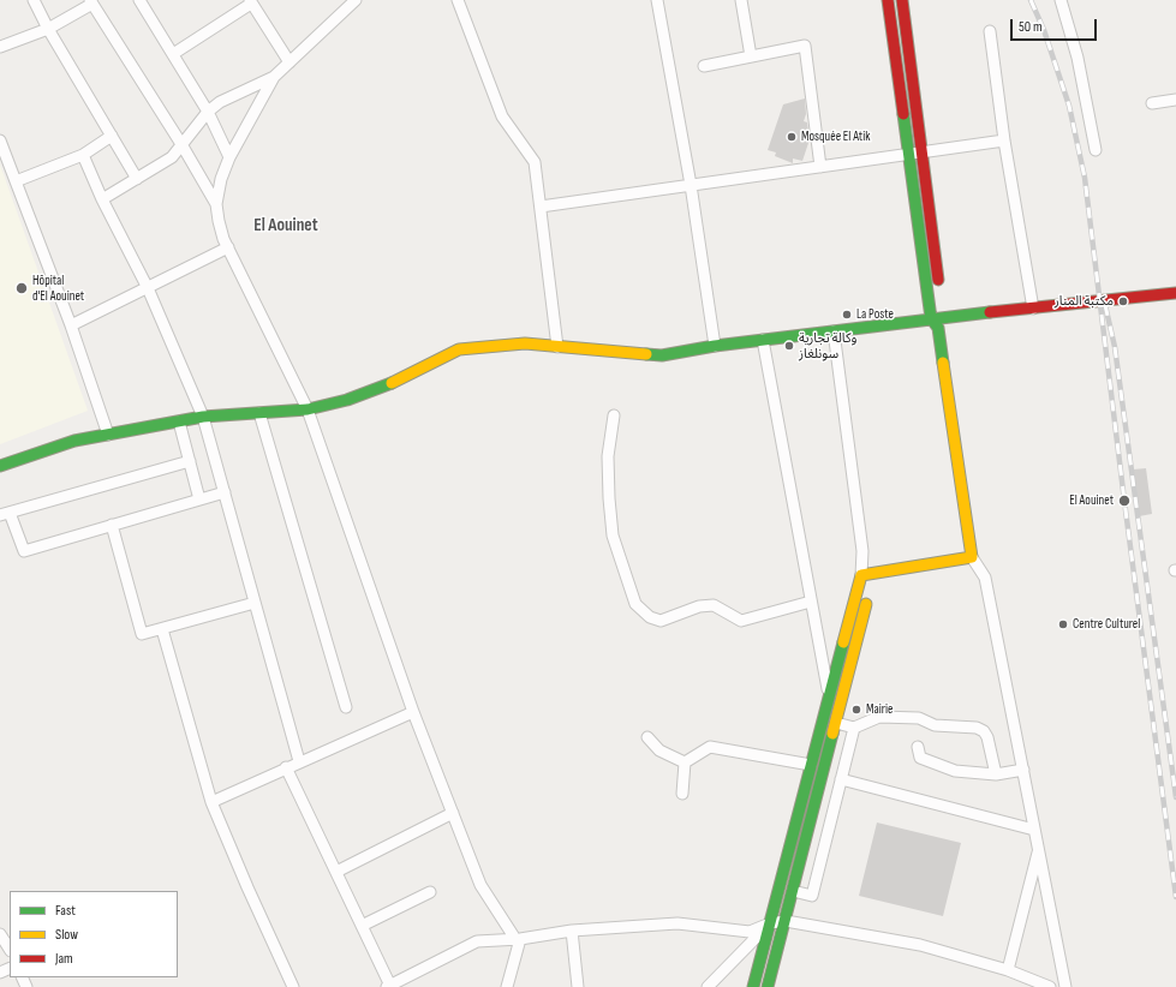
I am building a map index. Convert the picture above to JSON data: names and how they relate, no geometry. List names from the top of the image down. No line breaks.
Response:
{"districts":["El Aouinet"],"places":["Mosquée El Atik","Hôpital d'El Aouinet","مكتبة المنار","La Poste","وكالة تجارية سونلغاز","El Aouinet","Centre Culturel","Mairie"],"legend":["Fast","Slow","Jam"],"scale_bar":"50 m"}
